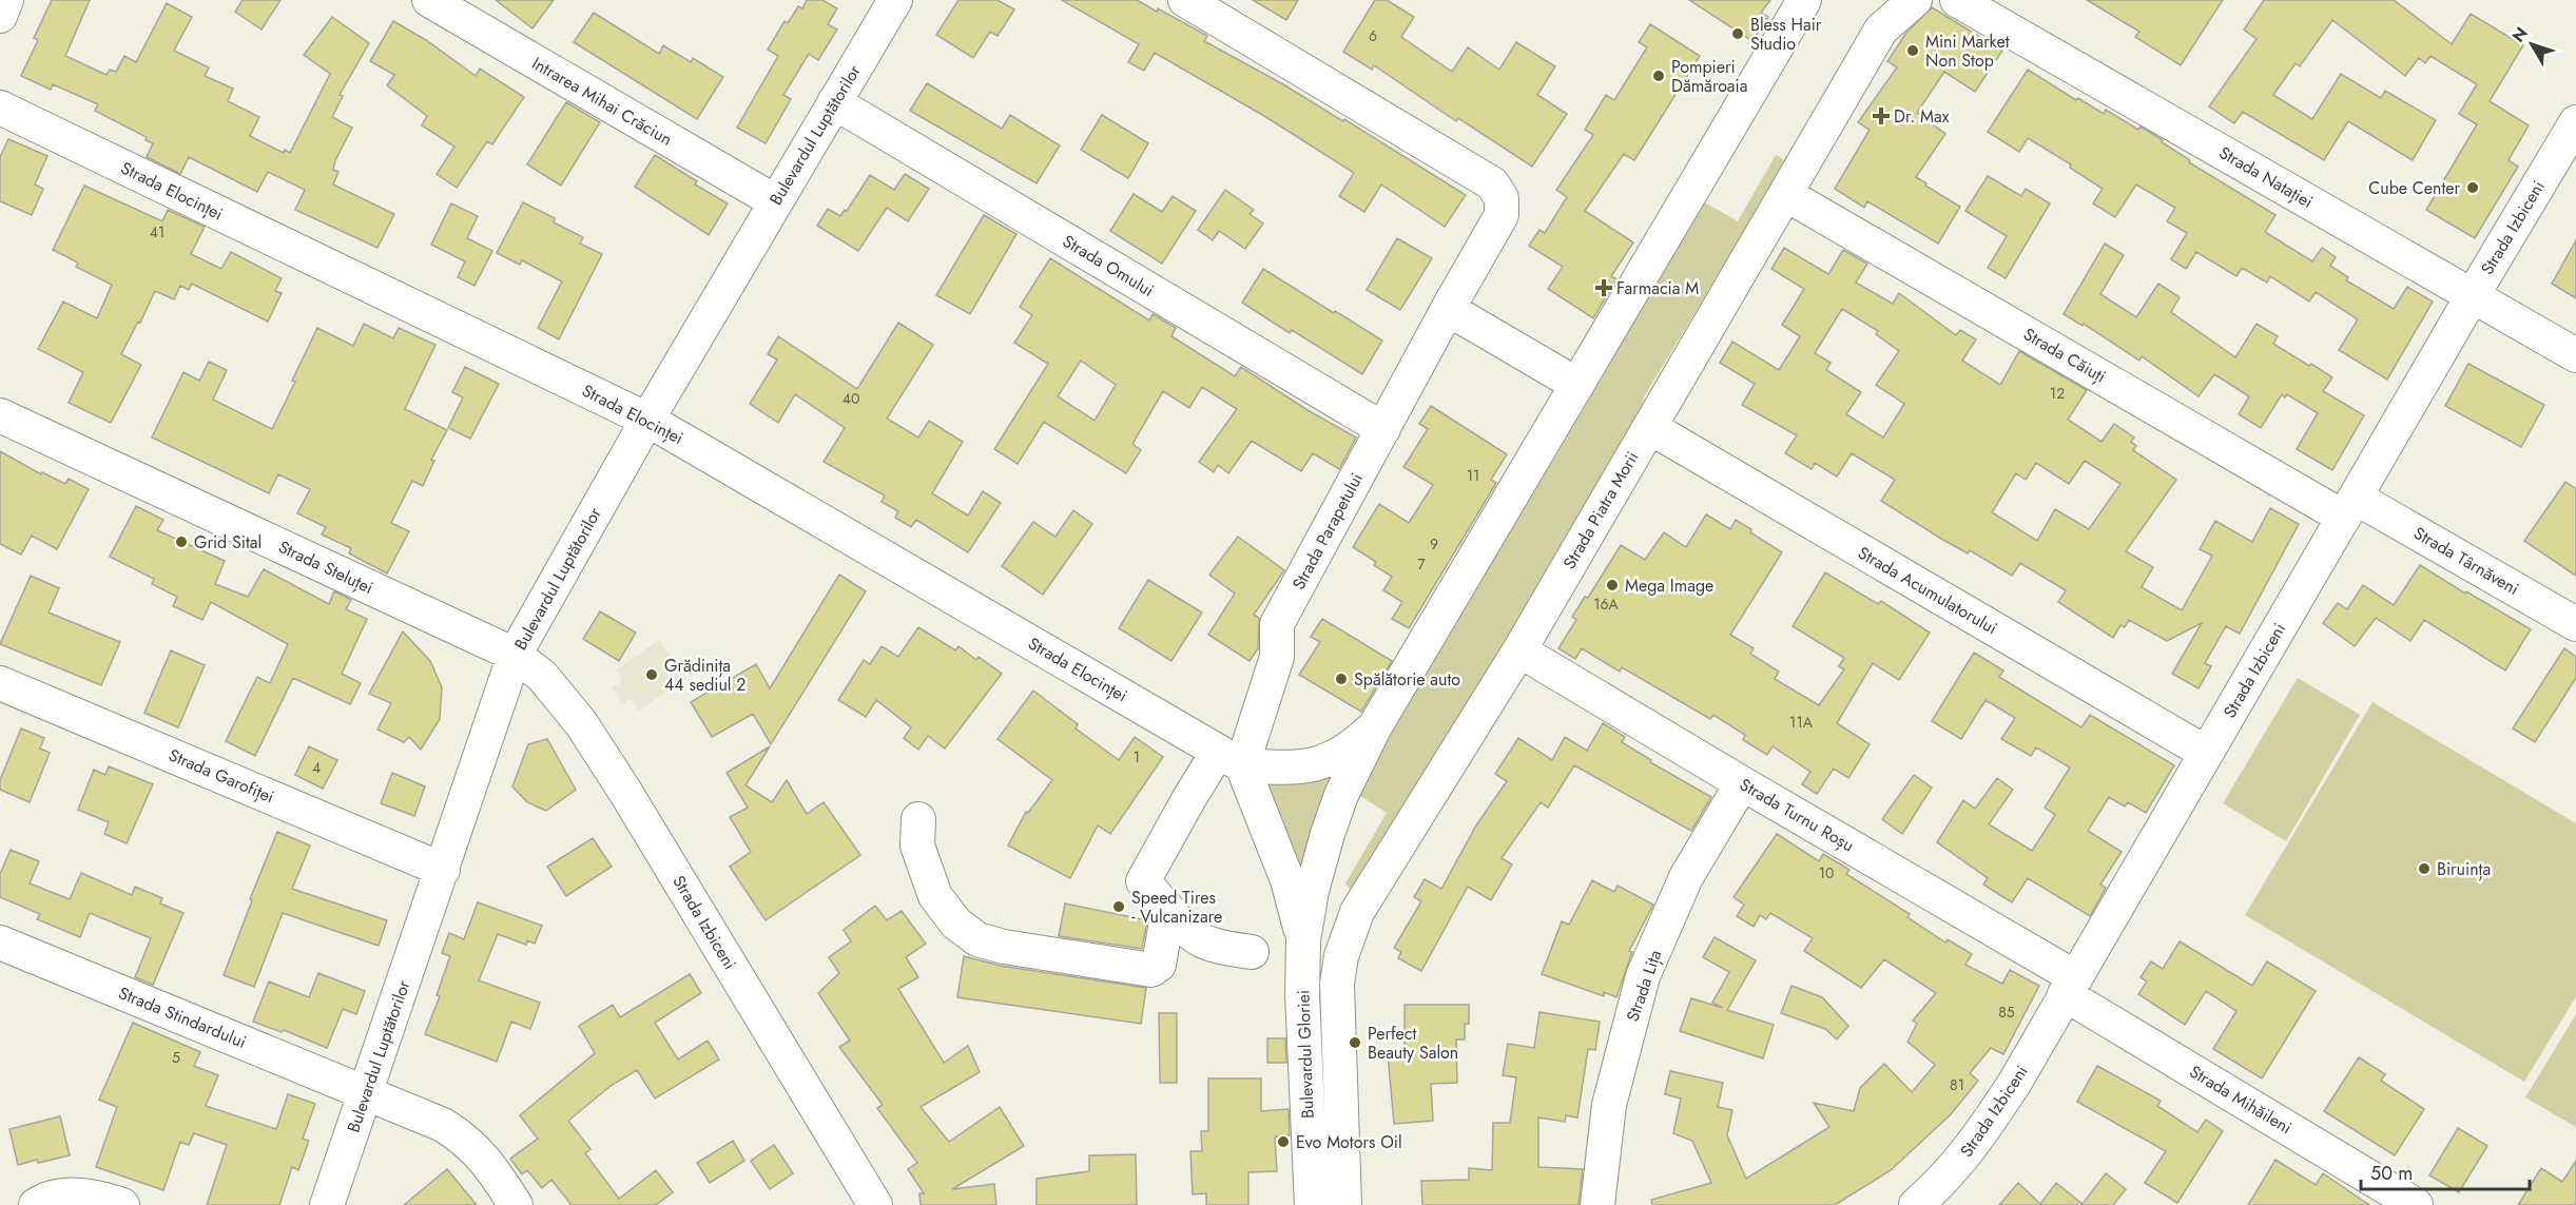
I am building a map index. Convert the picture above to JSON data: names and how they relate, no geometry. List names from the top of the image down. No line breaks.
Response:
{"streets":{"street":["Intrarea Mihai Crăciun","Bulevardul Luptătorilor","Strada Natației","Strada Elocinței","Strada Izbiceni","Strada Omului","Strada Căiuți","Strada Piatra Morii","Strada Parapetului","Strada Târnăveni","Strada Steluței","Strada Acumulatorului","Strada Garofiței","Strada Turnu Roșu","Strada Lița","Strada Stindardului","Bulevardul Gloriei","Strada Mihăileni"]},"crossings":[["Intrarea Mihai Crăciun","Bulevardul Luptătorilor"],["Bulevardul Luptătorilor","Strada Elocinței"],["Bulevardul Luptătorilor","Strada Izbiceni"],["Bulevardul Luptătorilor","Strada Omului"],["Bulevardul Luptătorilor","Strada Steluței"],["Bulevardul Luptătorilor","Strada Garofiței"],["Bulevardul Luptătorilor","Strada Stindardului"],["Strada Natației","Strada Izbiceni"],["Strada Elocinței","Strada Parapetului"],["Strada Izbiceni","Strada Căiuți"],["Strada Izbiceni","Strada Târnăveni"],["Strada Izbiceni","Strada Steluței"],["Strada Izbiceni","Strada Acumulatorului"],["Strada Izbiceni","Strada Turnu Roșu"],["Strada Izbiceni","Strada Mihăileni"],["Strada Omului","Strada Parapetului"],["Strada Căiuți","Strada Piatra Morii"],["Strada Căiuți","Strada Târnăveni"],["Strada Piatra Morii","Strada Acumulatorului"],["Strada Piatra Morii","Strada Turnu Roșu"],["Strada Piatra Morii","Bulevardul Gloriei"],["Strada Turnu Roșu","Strada Lița"],["Strada Turnu Roșu","Strada Mihăileni"]],"places":{"other":["Bless Hair Studio","Mini Market Non Stop","Pompieri Dămăroaia","Cube Center","Grid Sital","Mega Image","Grădinița 44 sediul 2","Spălătorie auto","Biruința","Speed Tires - Vulcanizare","Perfect Beauty Salon","Evo Motors Oil"],"health":["Dr. Max","Farmacia M"]},"house_numbers":["6","41","12","40","11","9","7","16A","11A","1","4","10","85","5","81"],"scale_bar":"50 m","north":"top left"}
